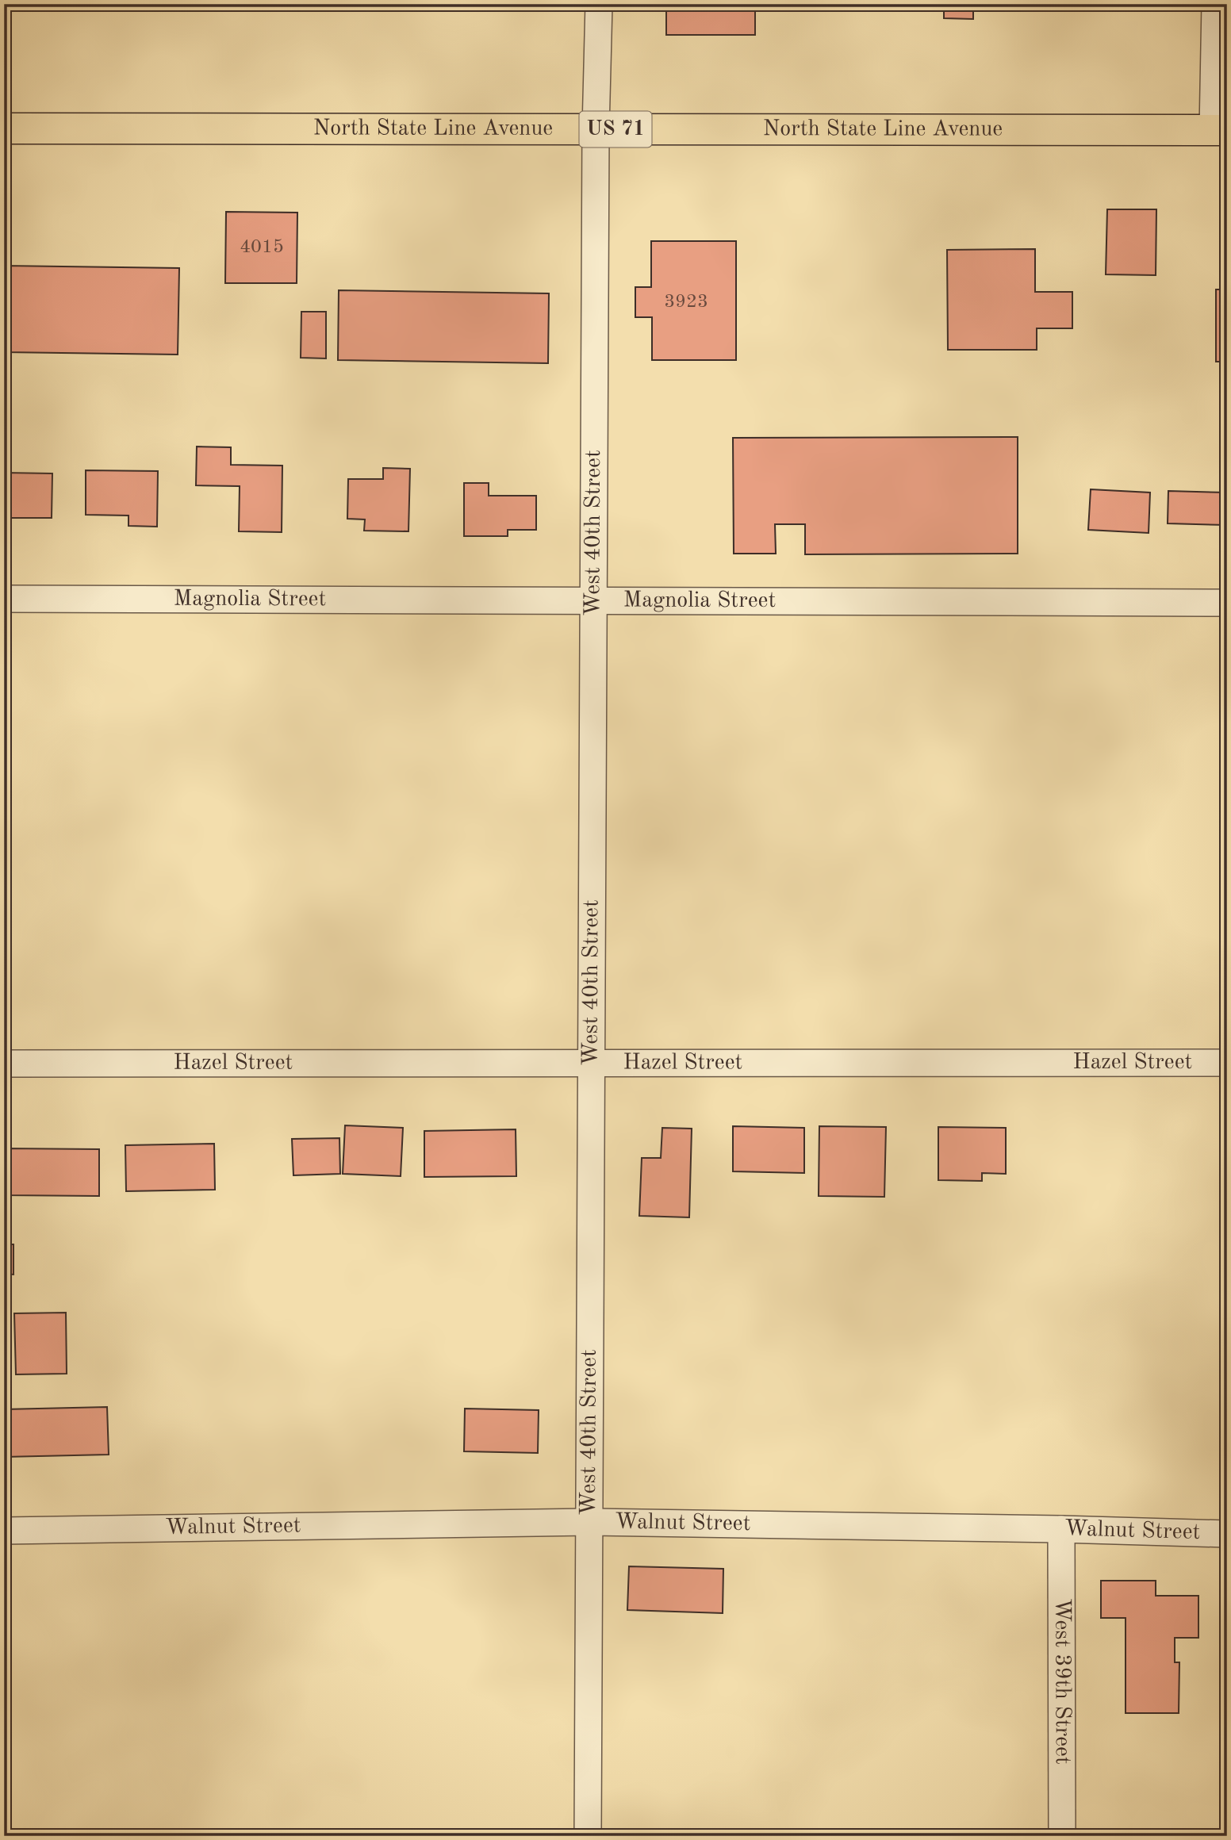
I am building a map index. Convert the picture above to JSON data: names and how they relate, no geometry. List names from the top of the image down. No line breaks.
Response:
{"streets":{"main road":["North State Line Avenue","US 71"],"street":["West 40th Street","Magnolia Street","Hazel Street","Walnut Street","West 39th Street"]},"crossings":[["North State Line Avenue","West 40th Street"],["West 40th Street","Magnolia Street"],["West 40th Street","Hazel Street"],["West 40th Street","Walnut Street"],["Walnut Street","West 39th Street"]],"house_numbers":["4015","3923"]}
